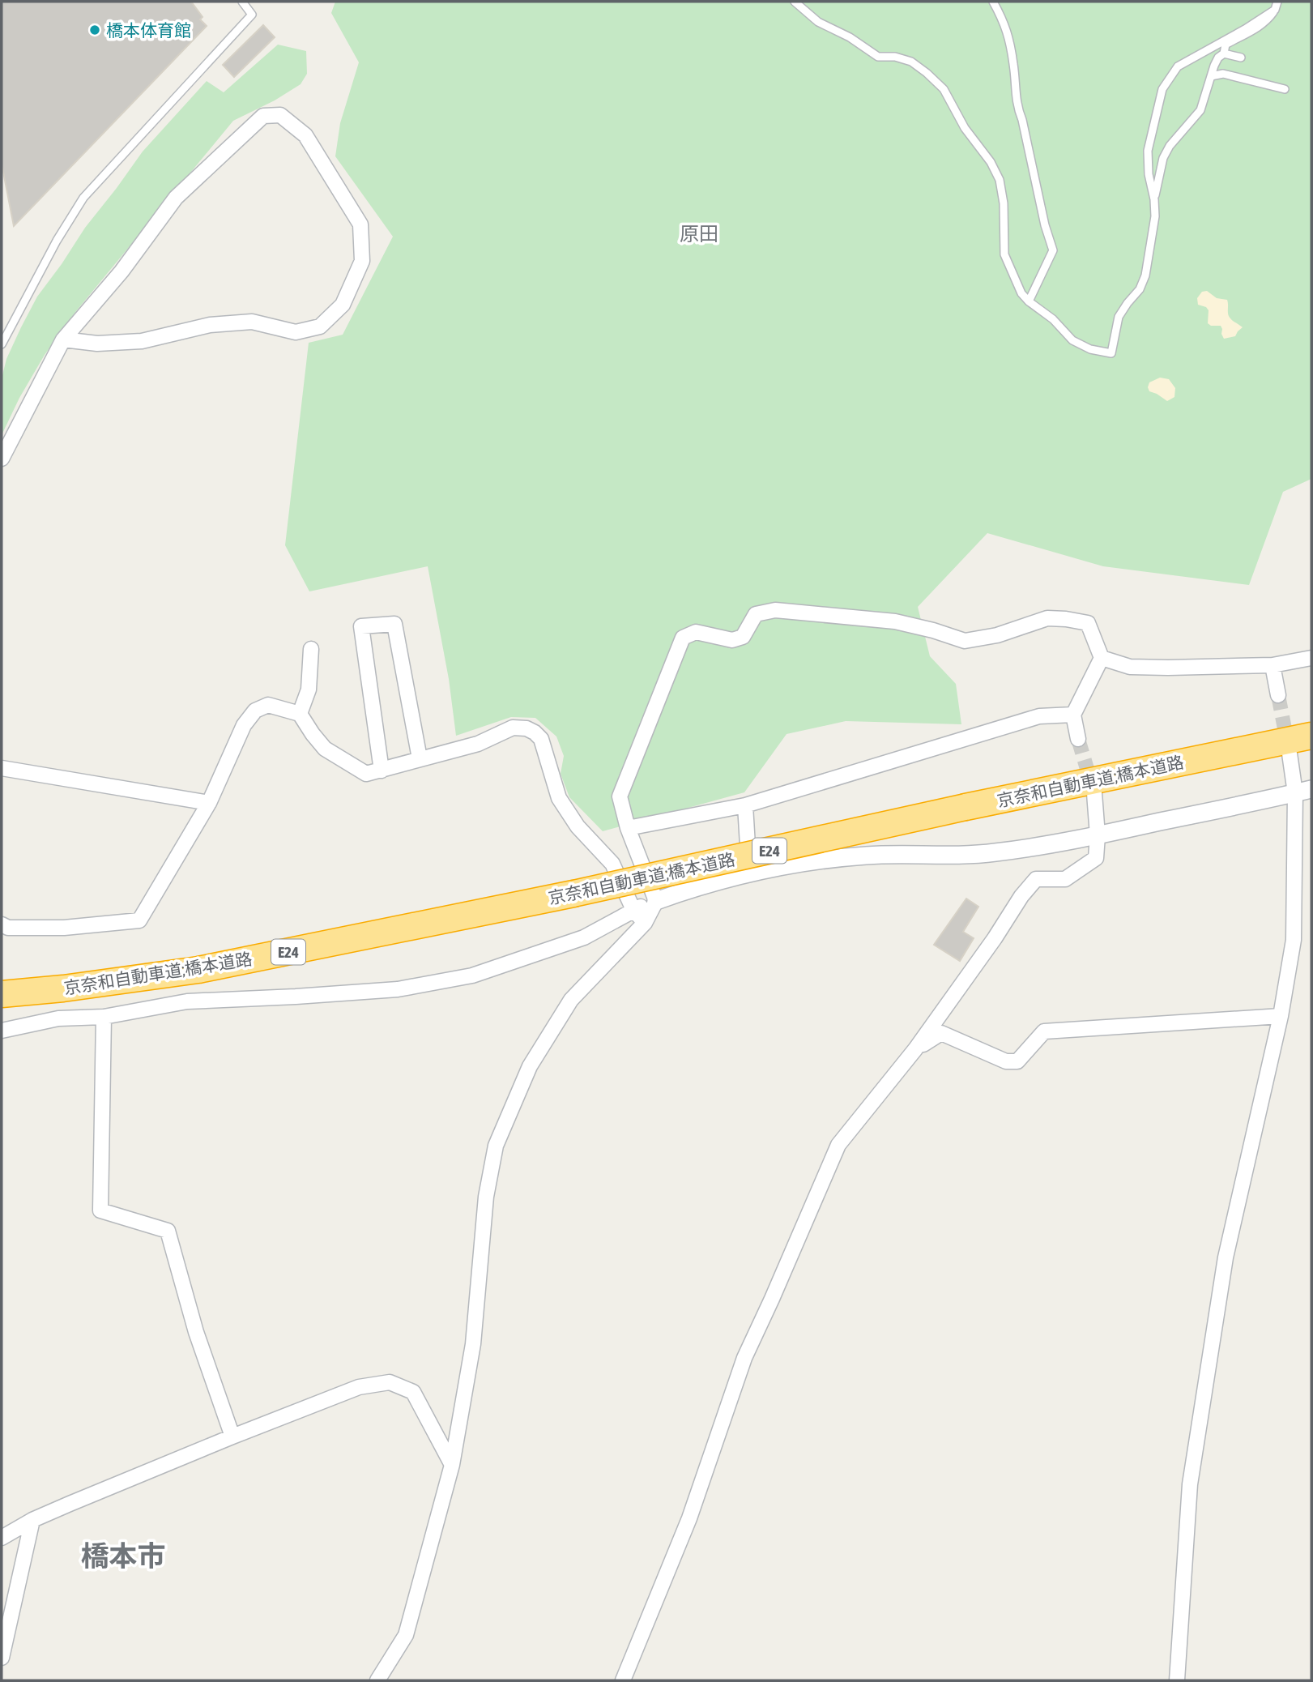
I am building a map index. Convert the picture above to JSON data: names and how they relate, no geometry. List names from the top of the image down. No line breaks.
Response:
{"streets":{"highway":["京奈和自動車道;橋本道路","E24"]},"districts":["原田","橋本市"],"places":["橋本体育館"]}
